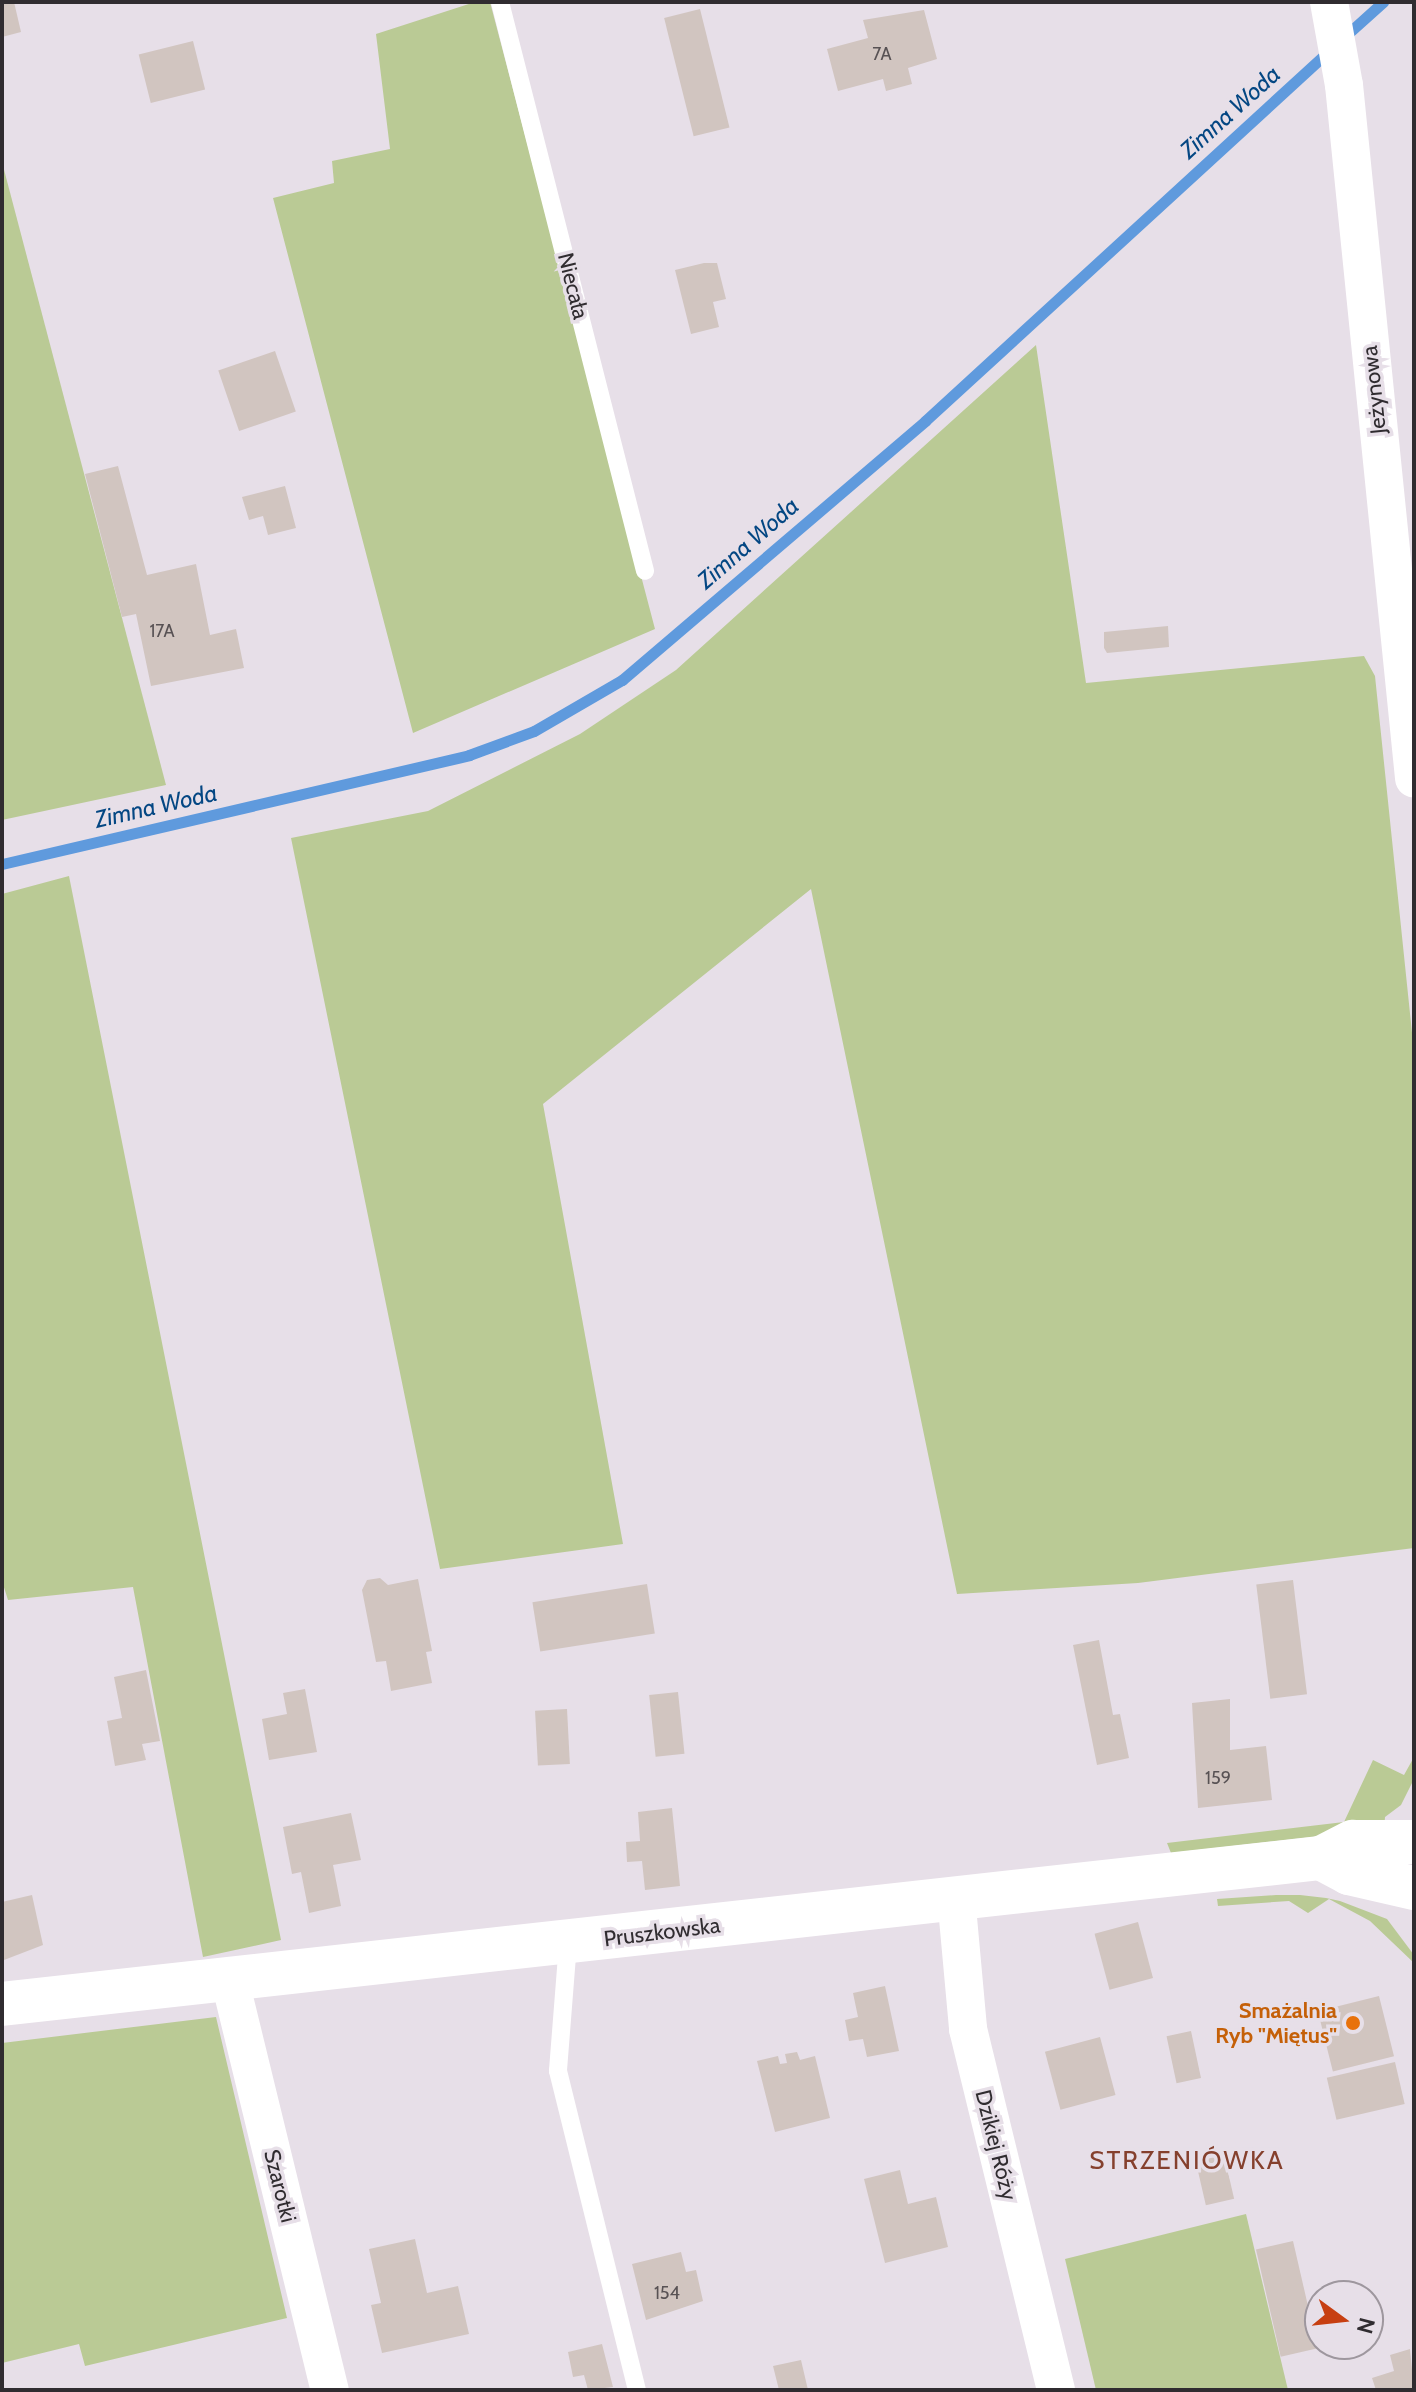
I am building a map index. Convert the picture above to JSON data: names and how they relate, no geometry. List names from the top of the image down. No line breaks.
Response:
{"streets":{"street":["Jeżynowa","Pruszkowska","Dzikiej Róży","Szarotki"],"lane":["Niecała"]},"crossings":[["Pruszkowska","Dzikiej Róży"],["Pruszkowska","Szarotki"]],"districts":["STRZENIÓWKA"],"water":["Zimna Woda"],"places":["Smażalnia Ryb \"Miętus\""],"house_numbers":["7A","17A","159","154"],"north":"right"}
